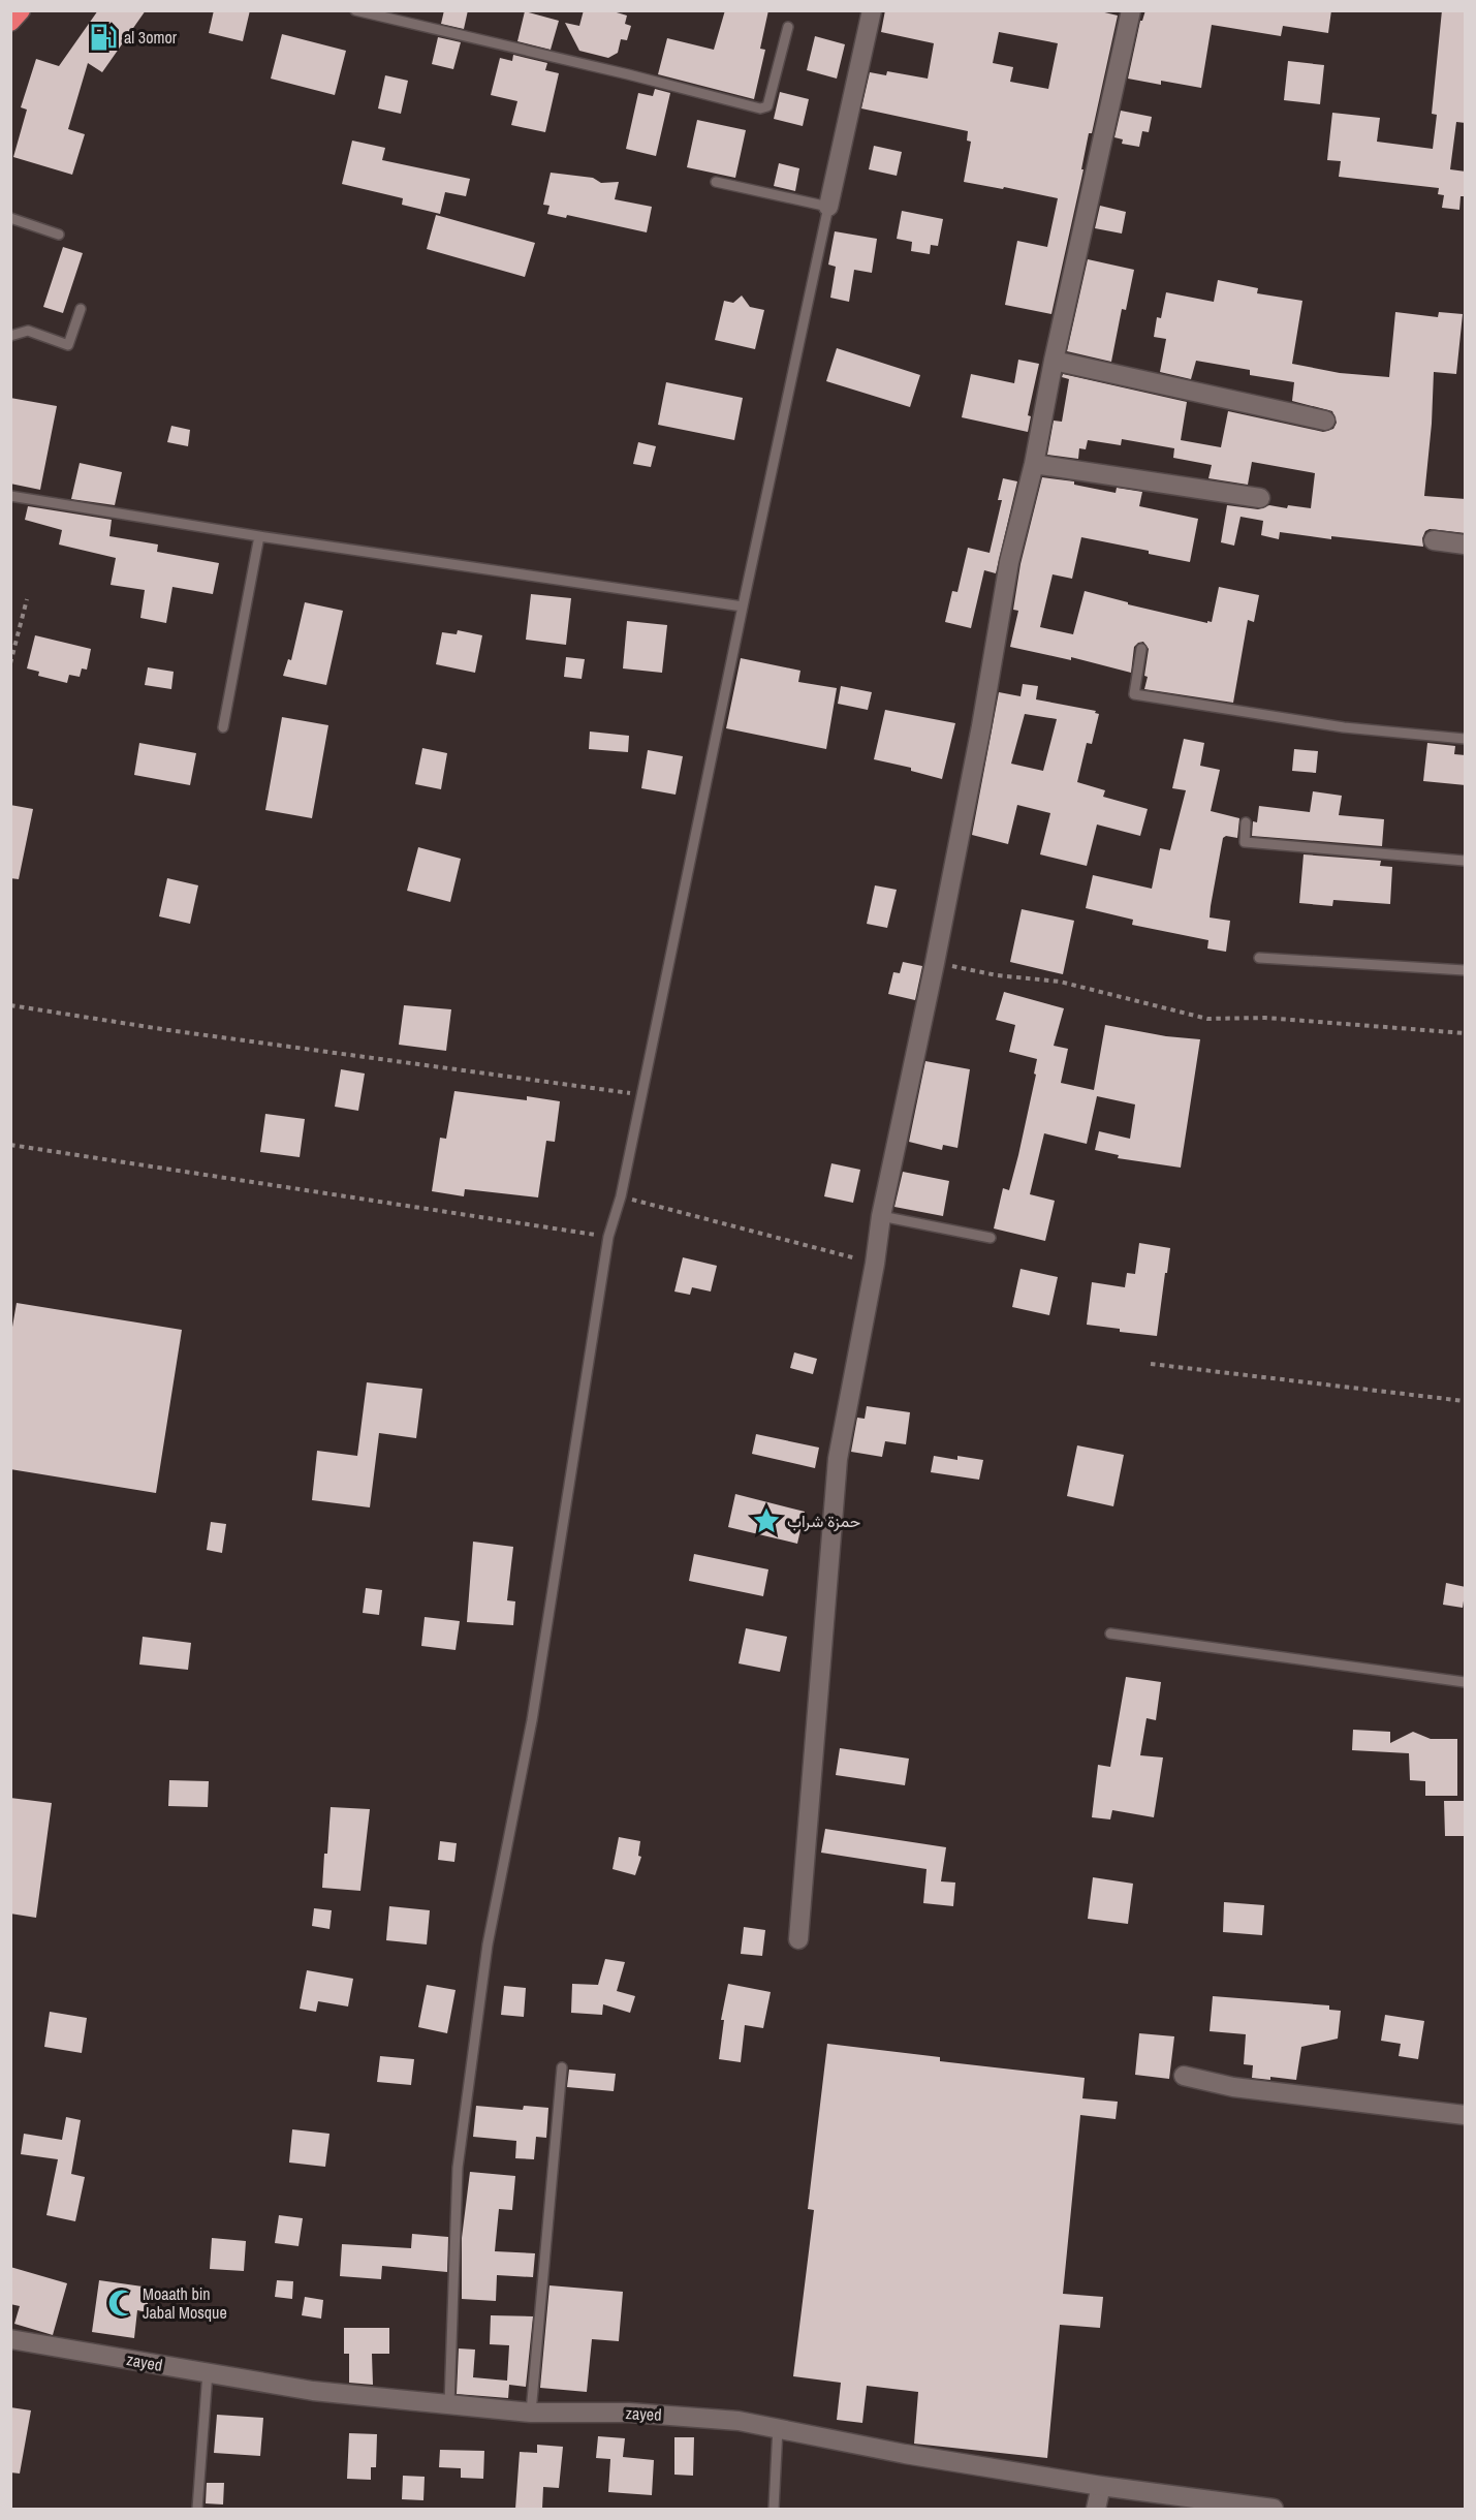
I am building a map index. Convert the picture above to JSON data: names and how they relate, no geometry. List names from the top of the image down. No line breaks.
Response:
{"streets":{"street":["zayed"]},"places":{"fuel station":["al 3omor"],"place":["حمزة شراب"],"mosque":["Moaath bin Jabal Mosque"]}}
